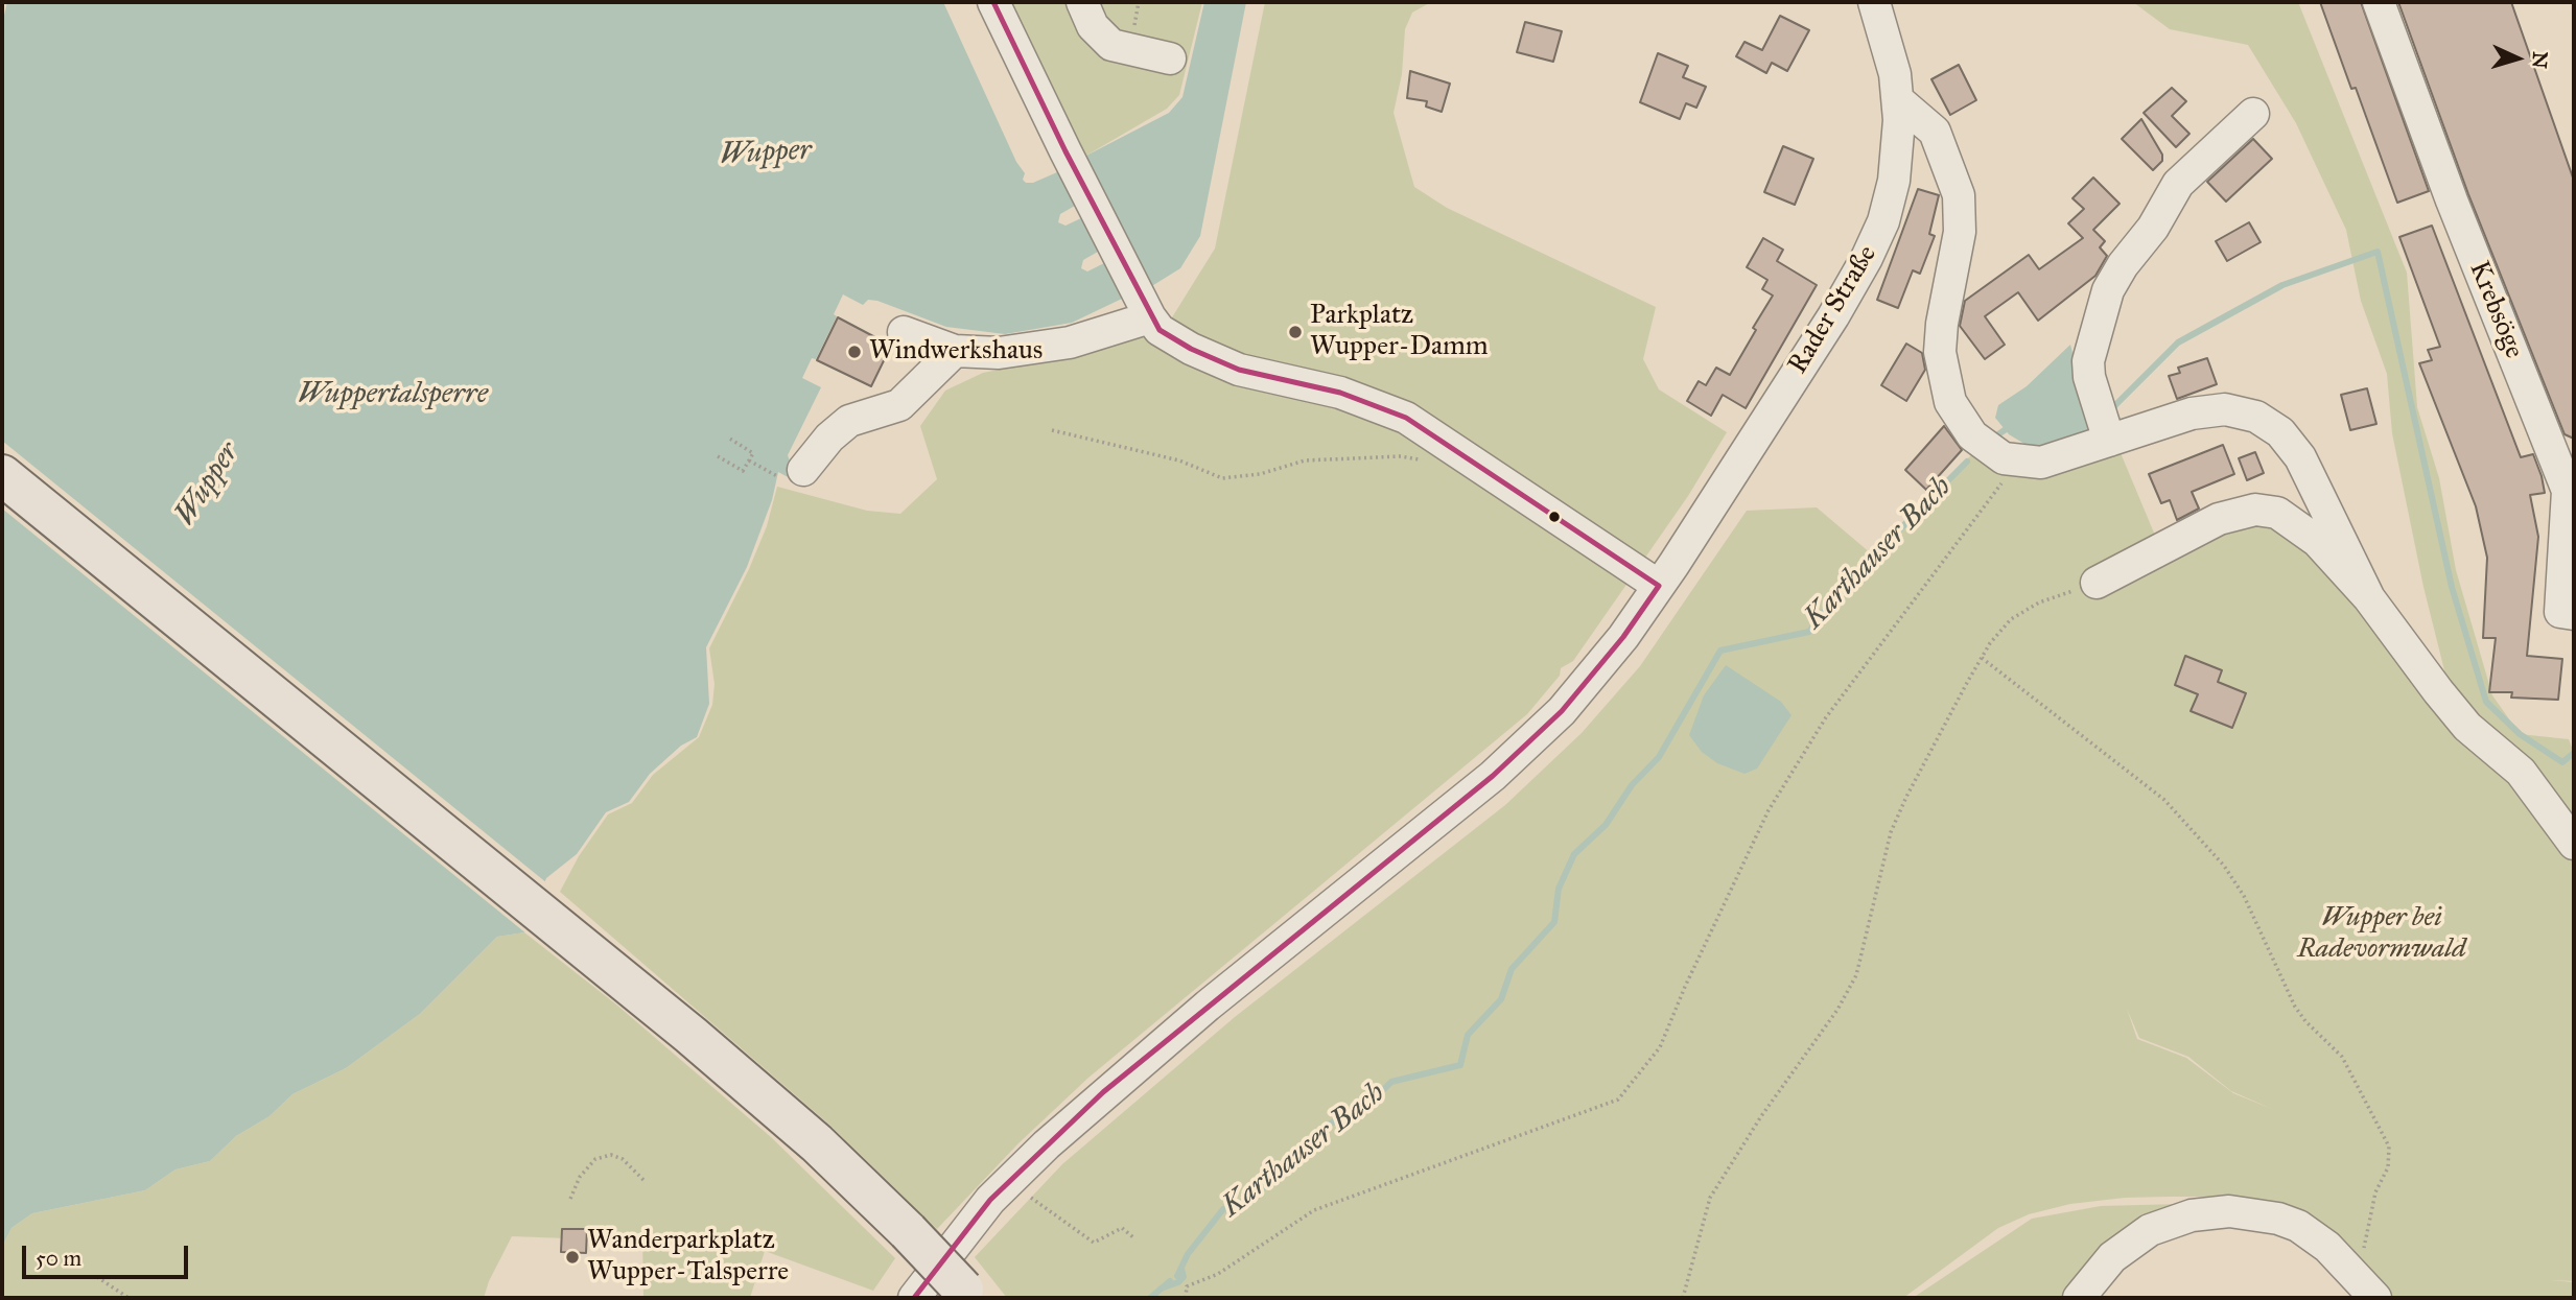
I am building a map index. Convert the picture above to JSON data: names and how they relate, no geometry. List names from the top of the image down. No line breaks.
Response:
{"streets":{"street":["Rader Straße","Krebsöge"]},"water":["Wupper","Wuppertalsperre","Karthauser Bach"],"parks":["Wupper bei Radevormwald"],"places":["Parkplatz Wupper-Damm","Windwerkshaus","Wanderparkplatz Wupper-Talsperre"],"scale_bar":"50 m","north":"right"}
